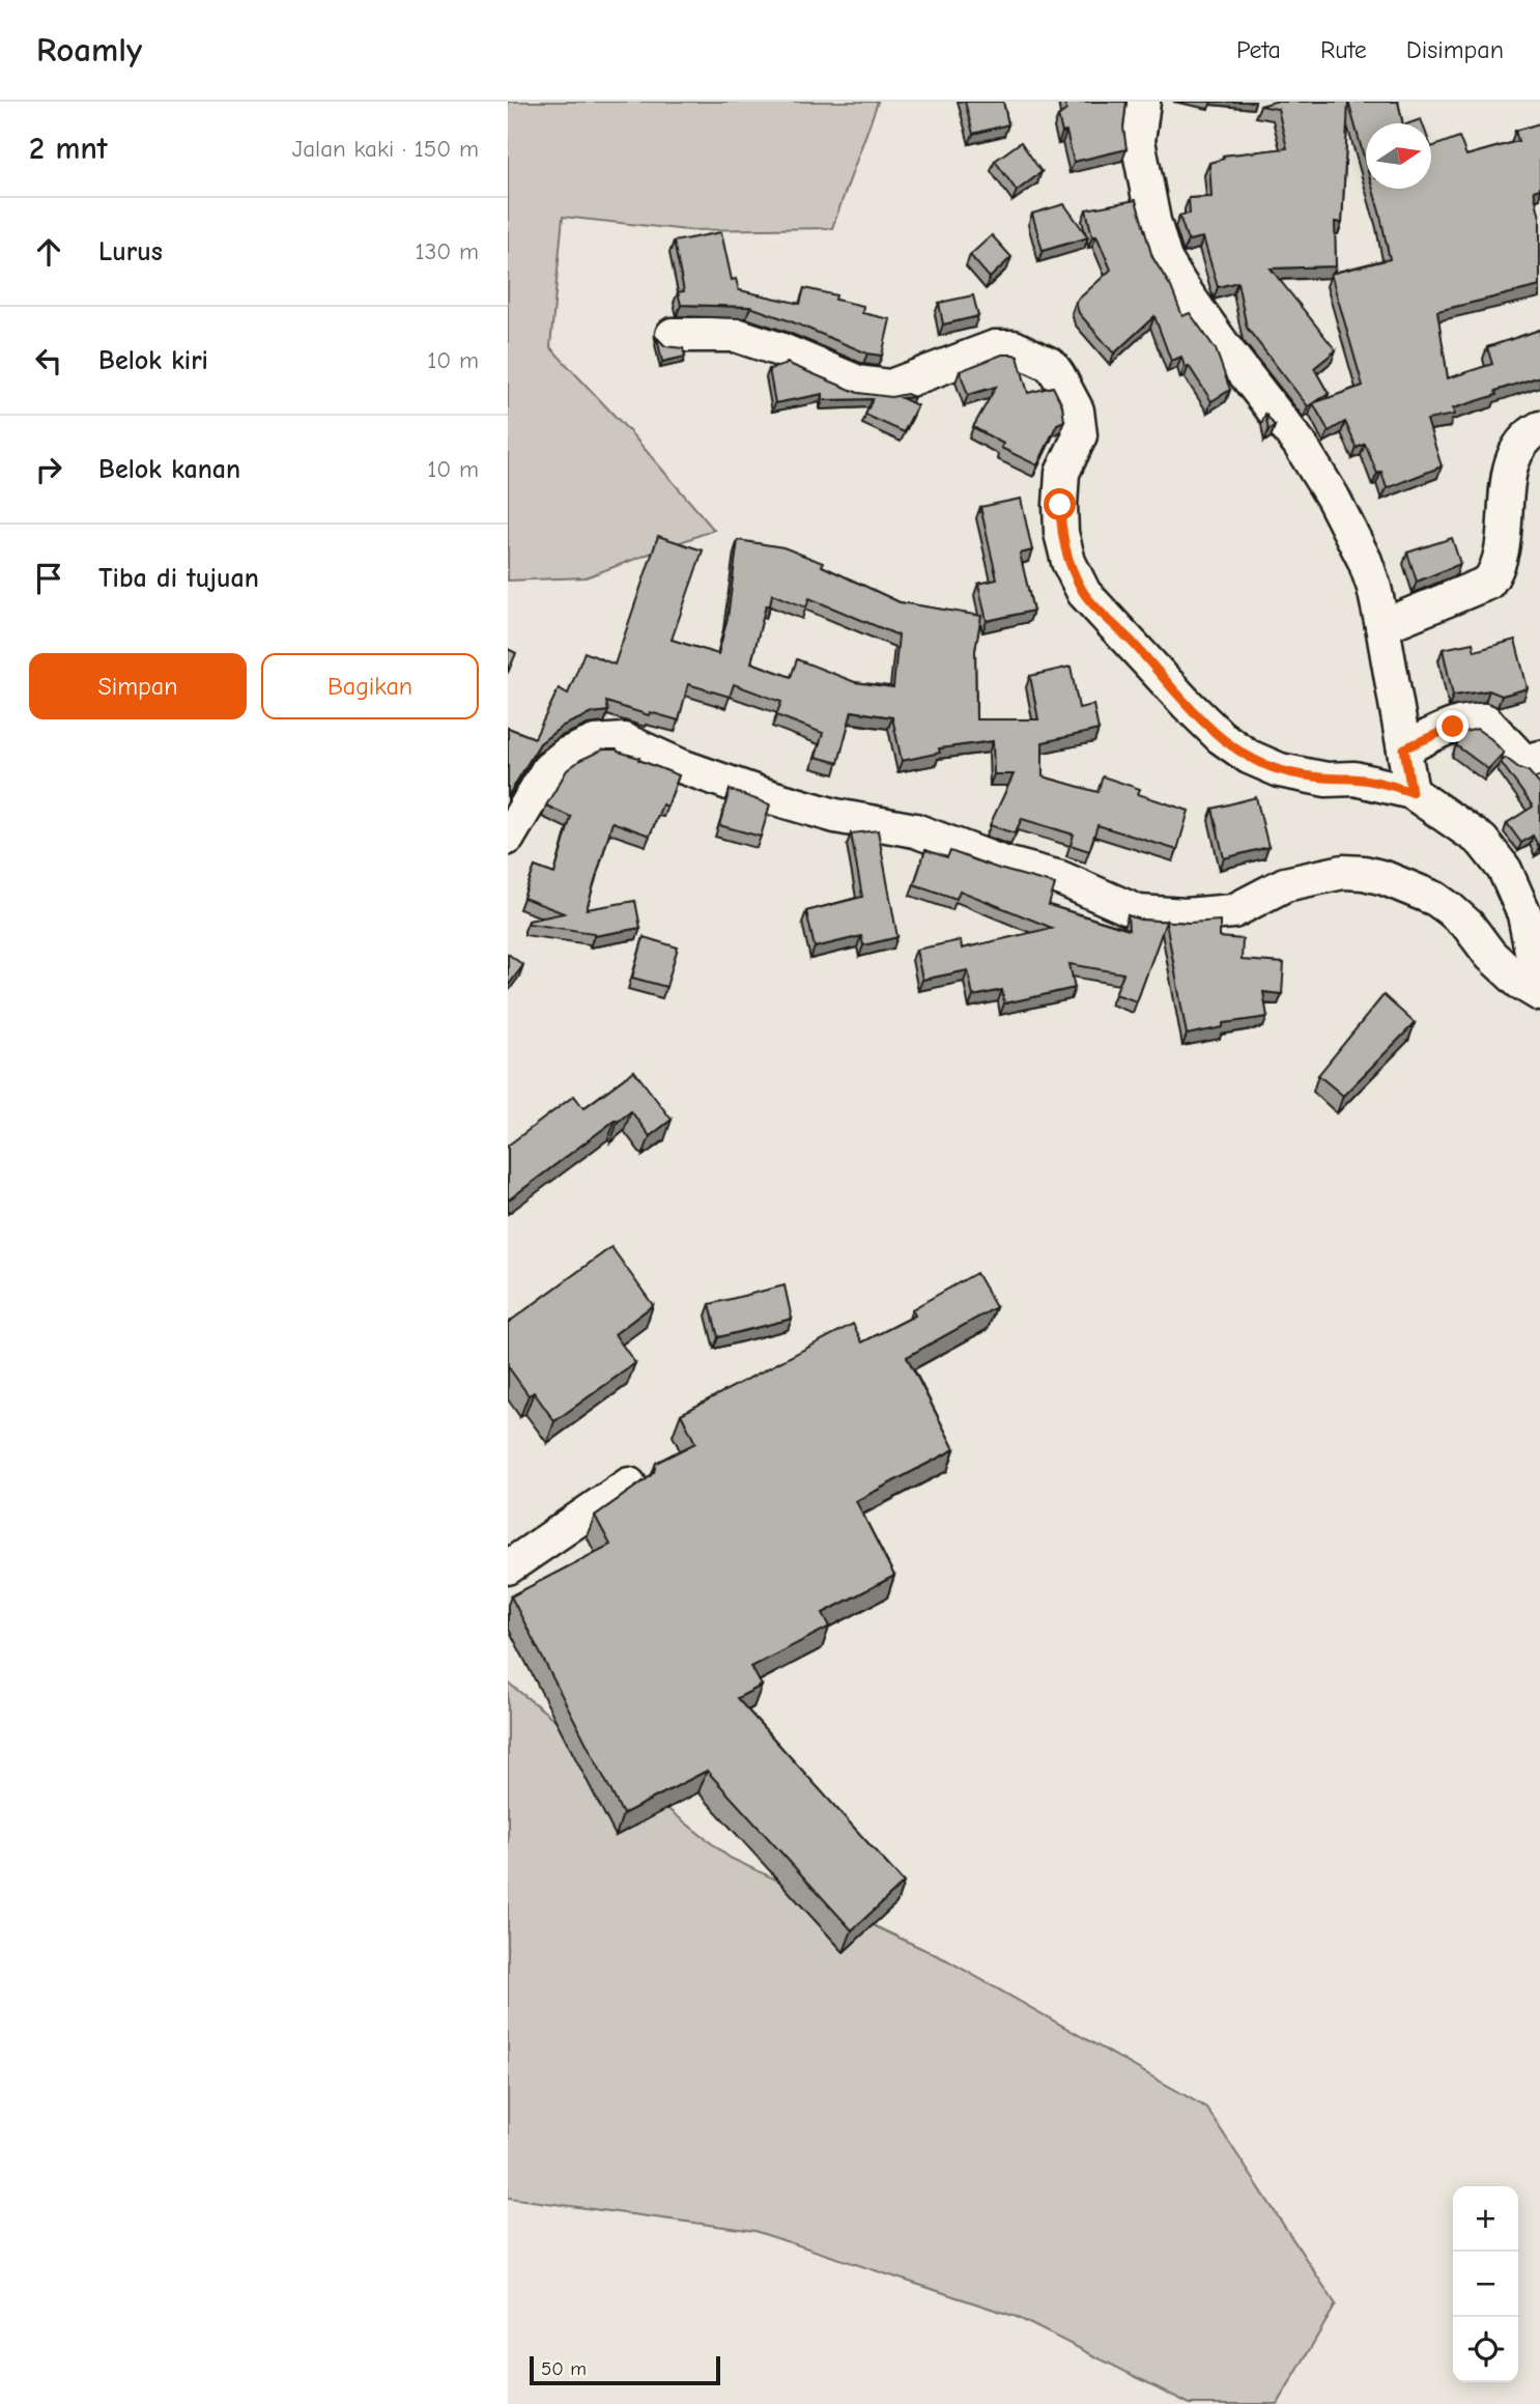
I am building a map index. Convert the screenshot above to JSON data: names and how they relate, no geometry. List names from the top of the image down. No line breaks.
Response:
{"scale_bar":"50 m","north":"right","page":{"header":"Roamly","nav":["Peta","Rute","Disimpan"],"heading":["2 mnt","Jalan kaki · 150 m"],"list":[["Lurus","130 m"],["Belok kiri","10 m"],["Belok kanan","10 m"],"Tiba di tujuan"],"buttons":["Simpan","Bagikan"],"map_buttons":["+","−"],"scale":"50 m"}}
